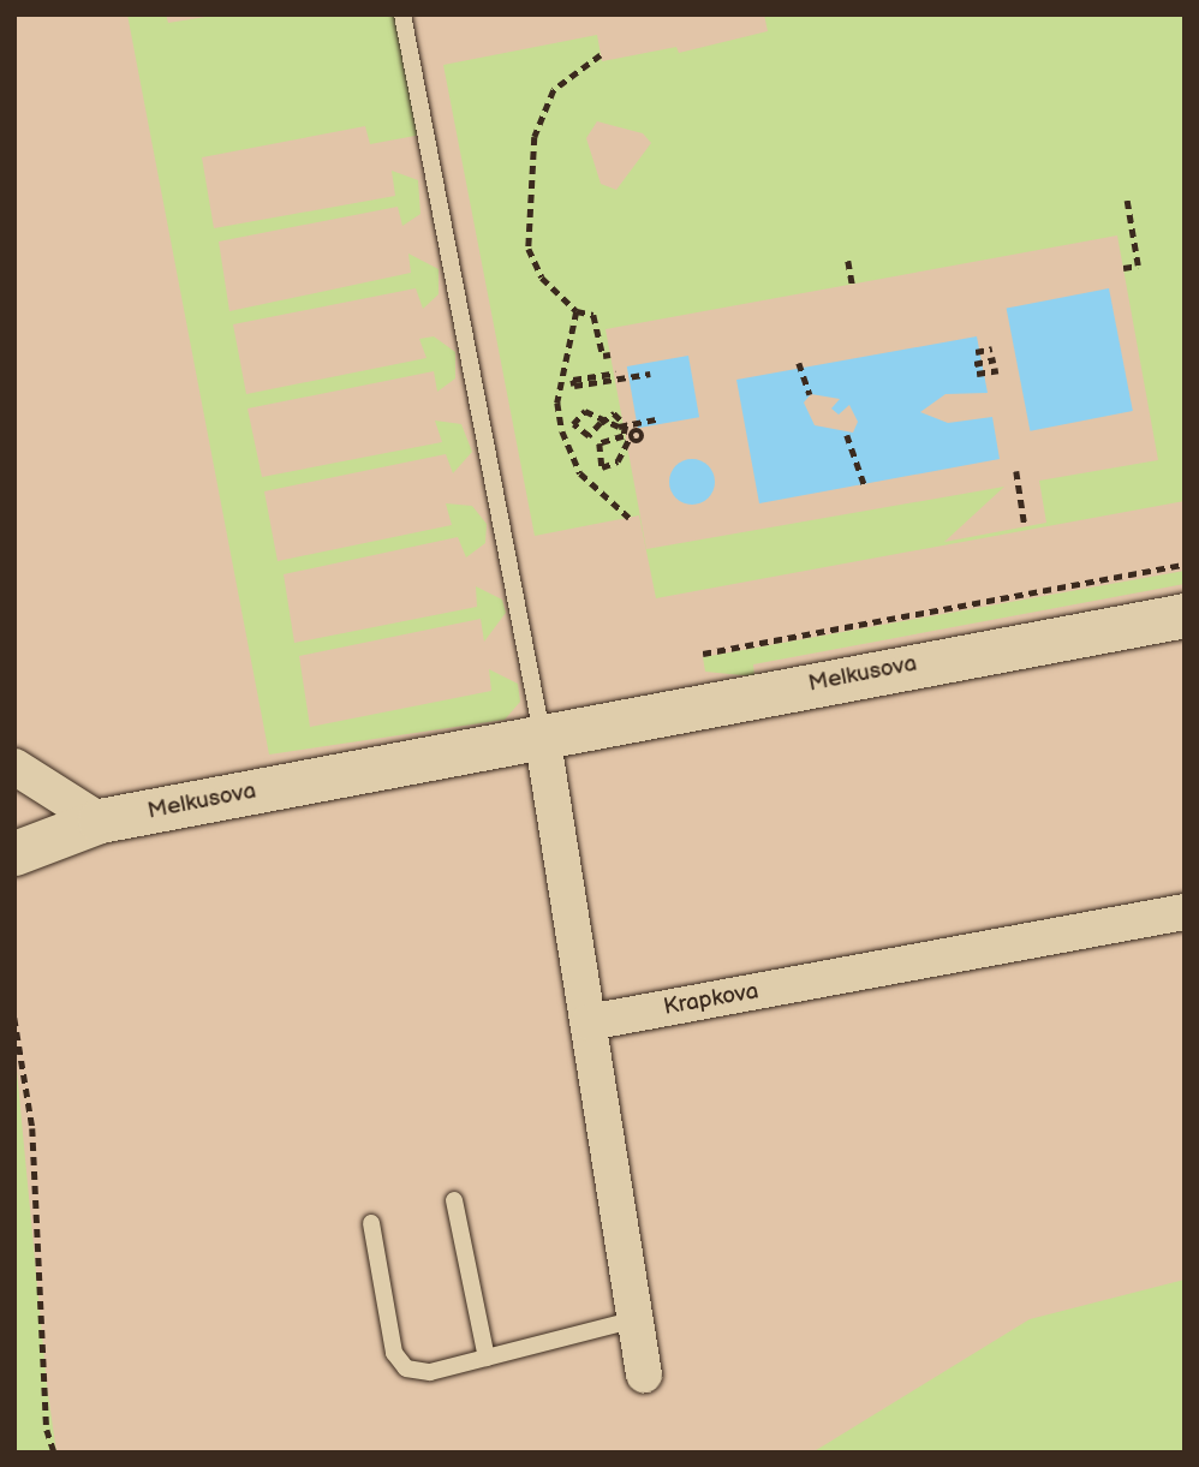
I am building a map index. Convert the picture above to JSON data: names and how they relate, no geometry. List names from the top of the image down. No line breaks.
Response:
{"streets":{"street":["Melkusova","Krapkova"]}}
